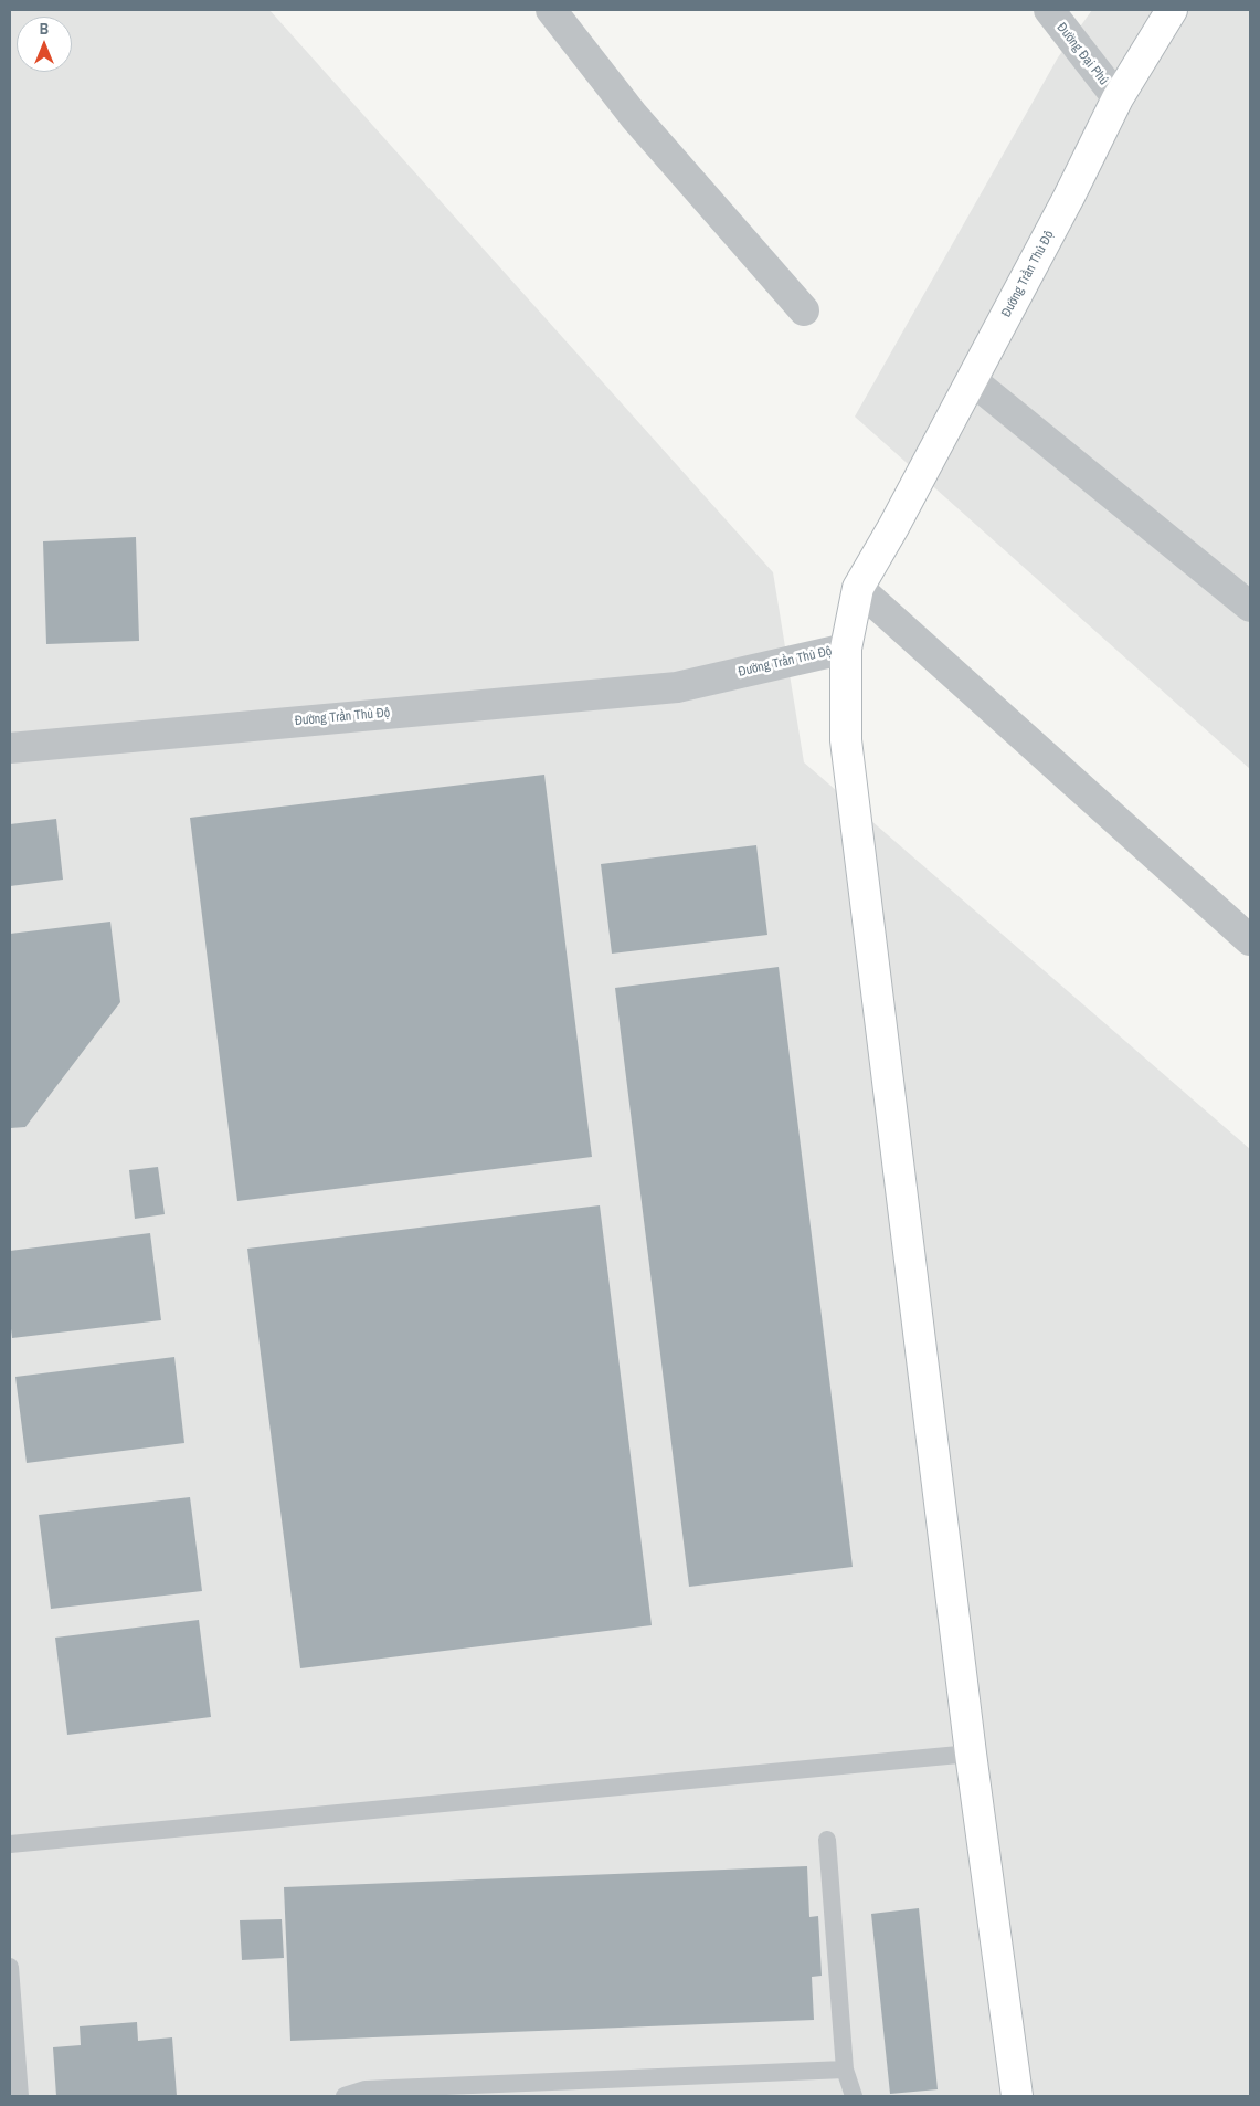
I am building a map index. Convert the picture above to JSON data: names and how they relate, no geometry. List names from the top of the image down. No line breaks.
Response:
{"streets":{"street":["Đường Đại Phú","Đường Trần Thủ Độ"]},"crossings":[["Đường Đại Phú","Đường Trần Thủ Độ"]],"north":"top"}
